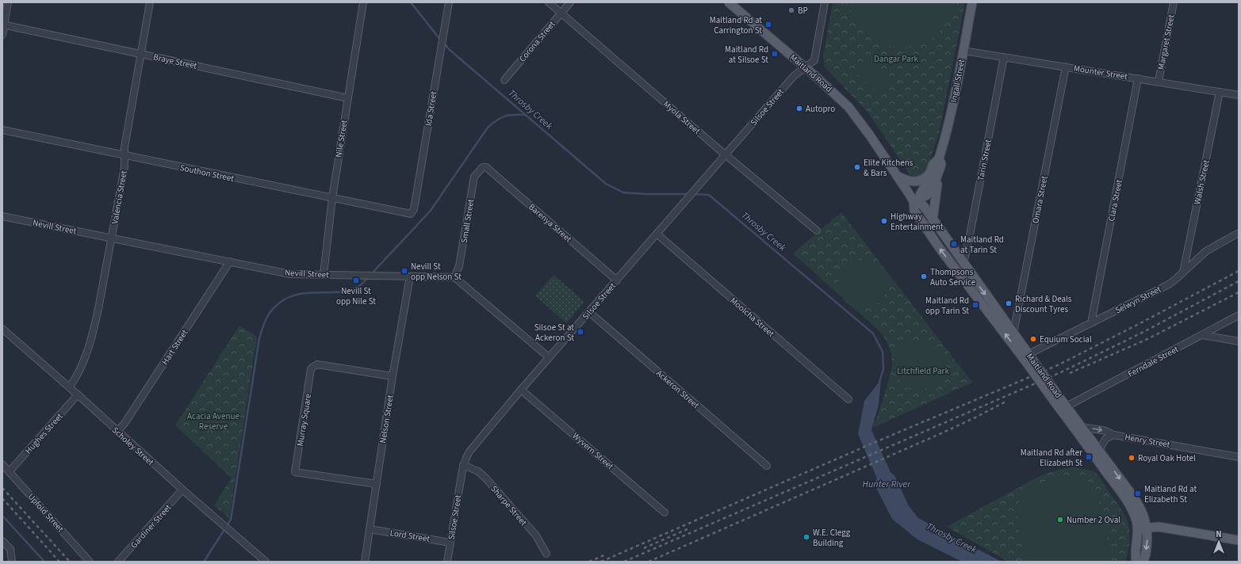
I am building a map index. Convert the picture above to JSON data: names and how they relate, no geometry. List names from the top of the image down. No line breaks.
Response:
{"streets":{"main road":["Maitland Road","Ingall Street"],"street":["Corona Street","Margaret Street","Braye Street","Mounter Street","Silsoe Street","Ida Street","Myola Street","Nile Street","Tarin Street","Southon Street","Walsh Street","Valencia Street","Omara Street","Clara Street","Small Street","Barenya Street","Nevill Street","Selwyn Street","Moolcha Street","Hart Street","Ferndale Street","Ackeron Street","Nelson Street","Murray Square","Hughes Street","Henry Street","Scholey Street","Wyvern Street","Sharpe Street","Upfold Street","Gardiner Street","Lord Street"]},"crossings":[["Corona Street","Myola Street"],["Margaret Street","Mounter Street"],["Braye Street","Nile Street"],["Braye Street","Valencia Street"],["Mounter Street","Ingall Street"],["Mounter Street","Tarin Street"],["Mounter Street","Walsh Street"],["Mounter Street","Omara Street"],["Mounter Street","Clara Street"],["Maitland Road","Ingall Street"],["Maitland Road","Silsoe Street"],["Maitland Road","Tarin Street"],["Maitland Road","Omara Street"],["Maitland Road","Selwyn Street"],["Maitland Road","Ferndale Street"],["Maitland Road","Henry Street"],["Silsoe Street","Myola Street"],["Silsoe Street","Barenya Street"],["Silsoe Street","Moolcha Street"],["Silsoe Street","Ackeron Street"],["Silsoe Street","Wyvern Street"],["Silsoe Street","Sharpe Street"],["Silsoe Street","Lord Street"],["Ida Street","Southon Street"],["Nile Street","Southon Street"],["Nile Street","Nevill Street"],["Southon Street","Valencia Street"],["Walsh Street","Selwyn Street"],["Valencia Street","Nevill Street"],["Valencia Street","Scholey Street"],["Clara Street","Selwyn Street"],["Small Street","Barenya Street"],["Small Street","Nevill Street"],["Nevill Street","Hart Street"],["Nevill Street","Nelson Street"],["Hart Street","Scholey Street"],["Nelson Street","Murray Square"],["Nelson Street","Lord Street"],["Hughes Street","Scholey Street"],["Hughes Street","Upfold Street"],["Scholey Street","Gardiner Street"]],"water":["Throsby Creek","Hunter River"],"parks":["Dangar Park","Litchfield Park","Acacia Avenue Reserve"],"places":{"other":["BP","Autopro","Elite Kitchens & Bars","Highway Entertainment","Thompsons Auto Service","Richard & Deals Discount Tyres","Equium Social","Royal Oak Hotel","Number 2 Oval","W.E. Clegg Building"],"transit":["Maitland Rd at Carrington St","Maitland Rd at Silsoe St","Maitland Rd at Tarin St","Nevill St opp Nelson St","Nevill St opp Nile St","Maitland Rd opp Tarin St","Silsoe St at Ackeron St","Maitland Rd after Elizabeth St","Maitland Rd at Elizabeth St"]},"north":"top"}
